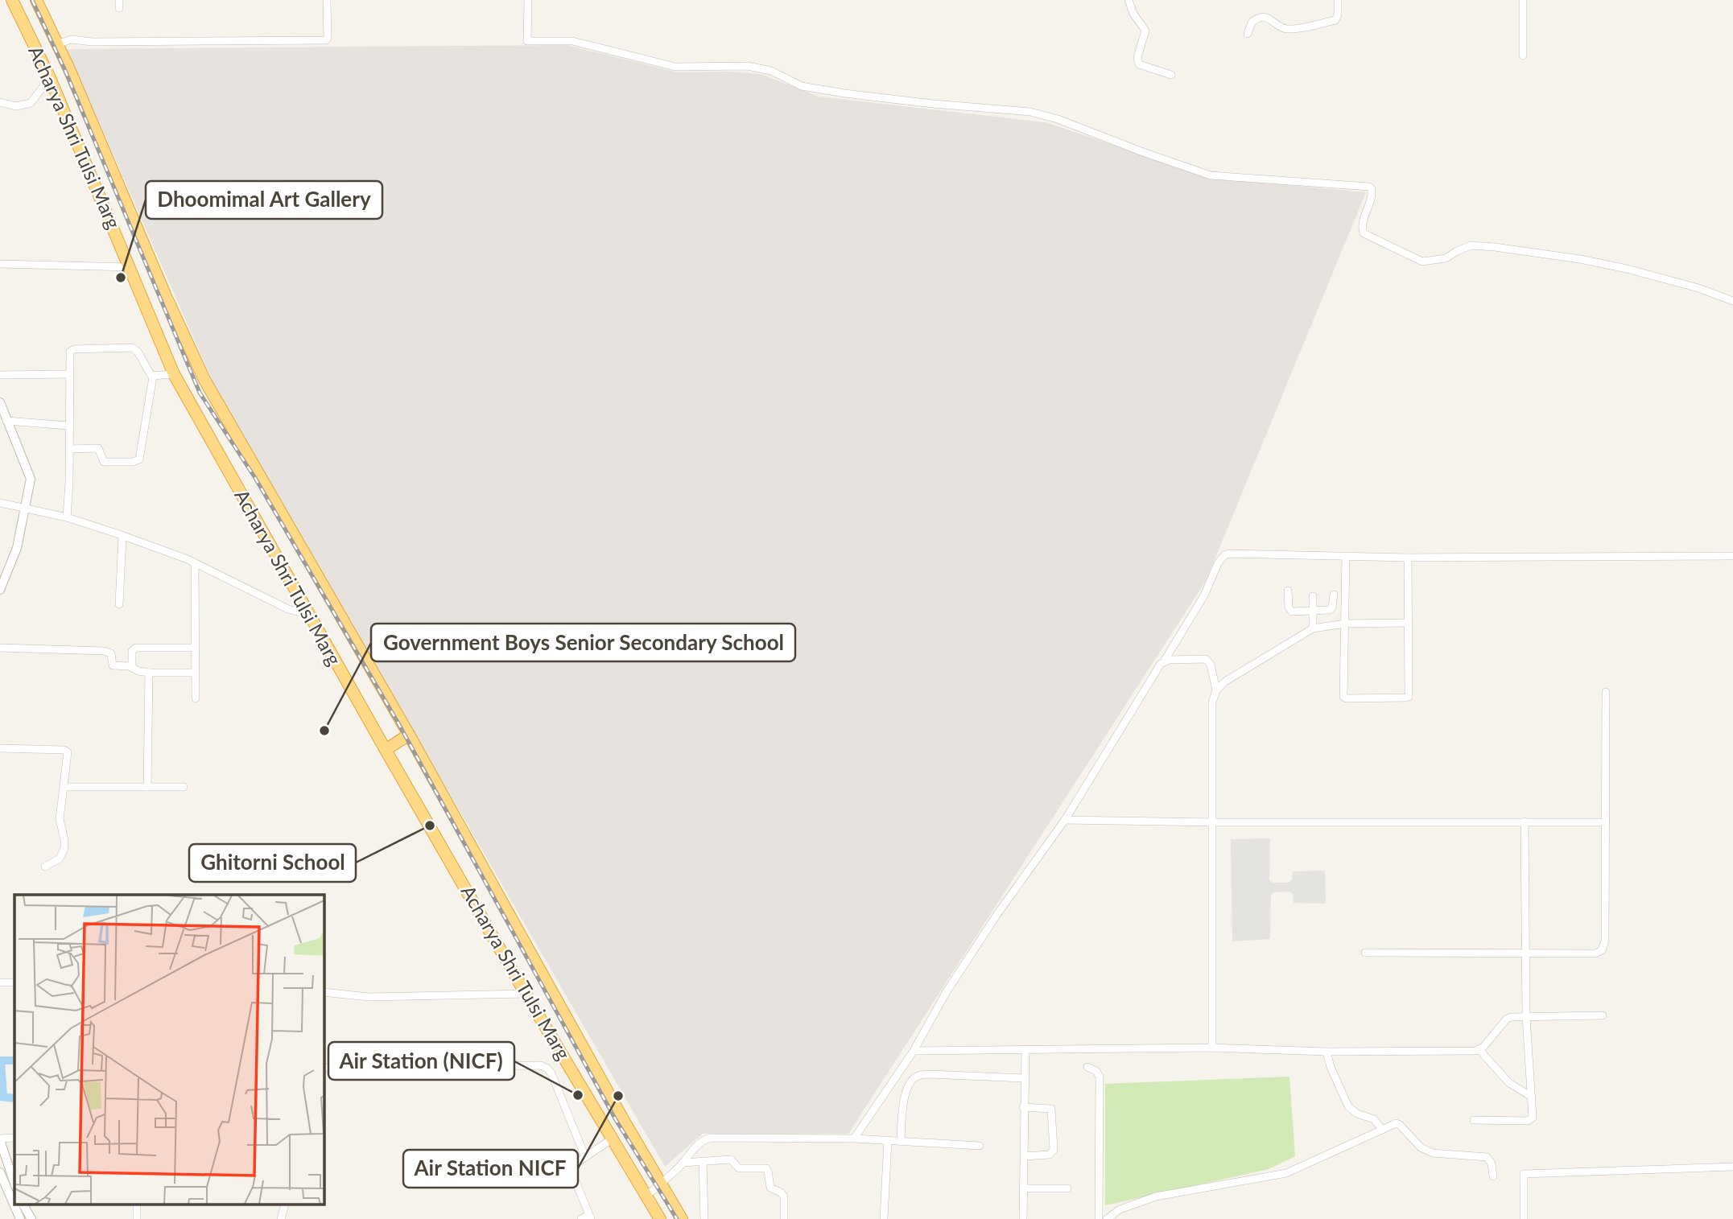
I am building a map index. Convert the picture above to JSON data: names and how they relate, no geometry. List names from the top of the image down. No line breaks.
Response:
{"streets":{"highway":["Acharya Shri Tulsi Marg"]},"places":["Dhoomimal Art Gallery","Government Boys Senior Secondary School","Ghitorni School","Air Station (NICF)","Air Station NICF"]}
